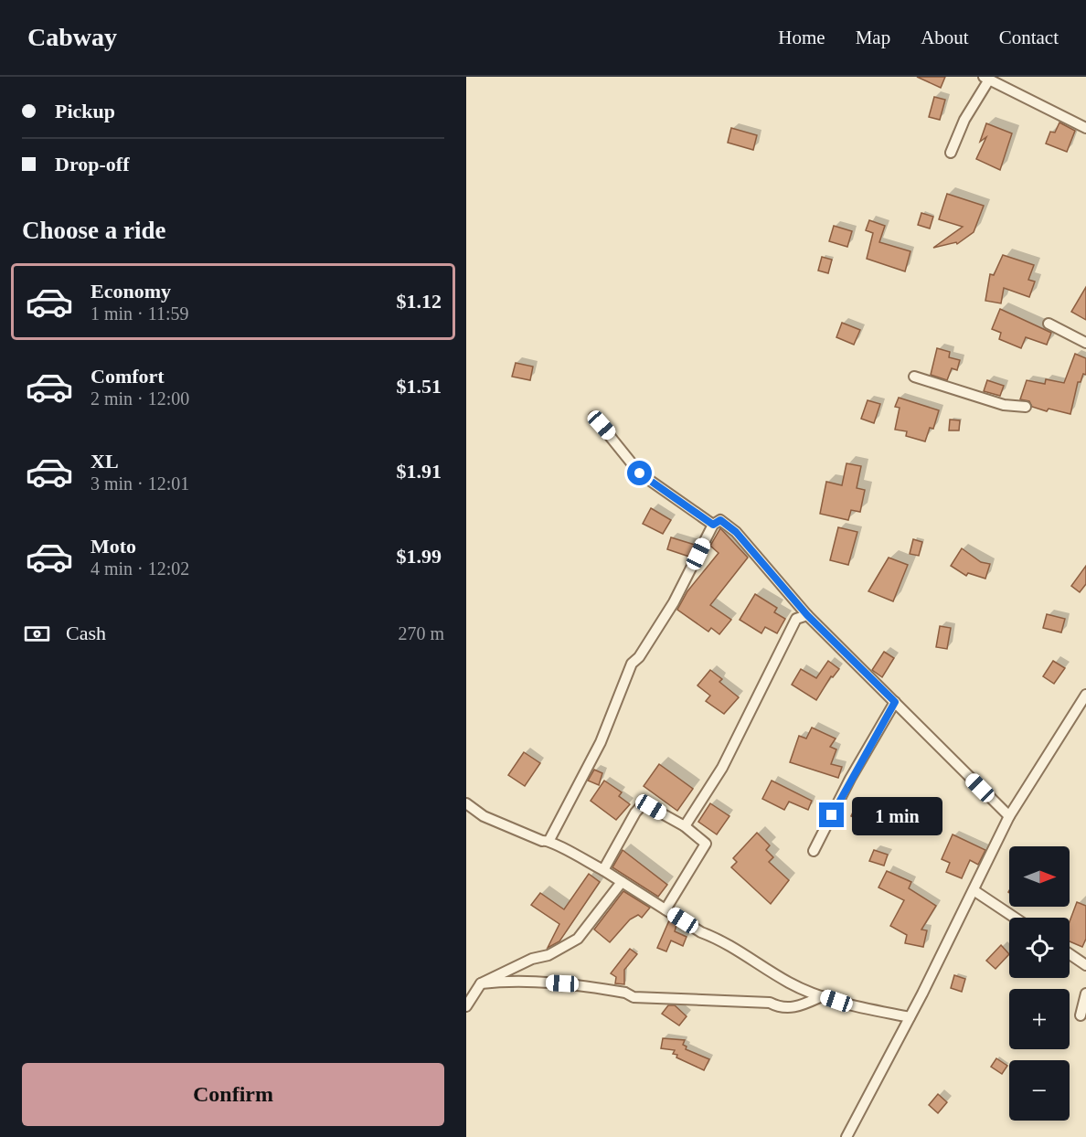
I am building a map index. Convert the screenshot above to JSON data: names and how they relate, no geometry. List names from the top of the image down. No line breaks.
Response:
{"north":"right","page":{"header":"Cabway","nav":["Home","Map","About","Contact"],"banner":["Pickup","Drop-off"],"heading":"Choose a ride","list":[{"name":"Economy","note":"1 min · 11:59","value":"$1.12"},{"name":"Comfort","note":"2 min · 12:00","value":"$1.51"},{"name":"XL","note":"3 min · 12:01","value":"$1.91"},{"name":"Moto","note":"4 min · 12:02","value":"$1.99"}],"pay":["Cash","270 m"],"bubble":"1 min","map_buttons":["+","−"],"buttons":"Confirm"}}
